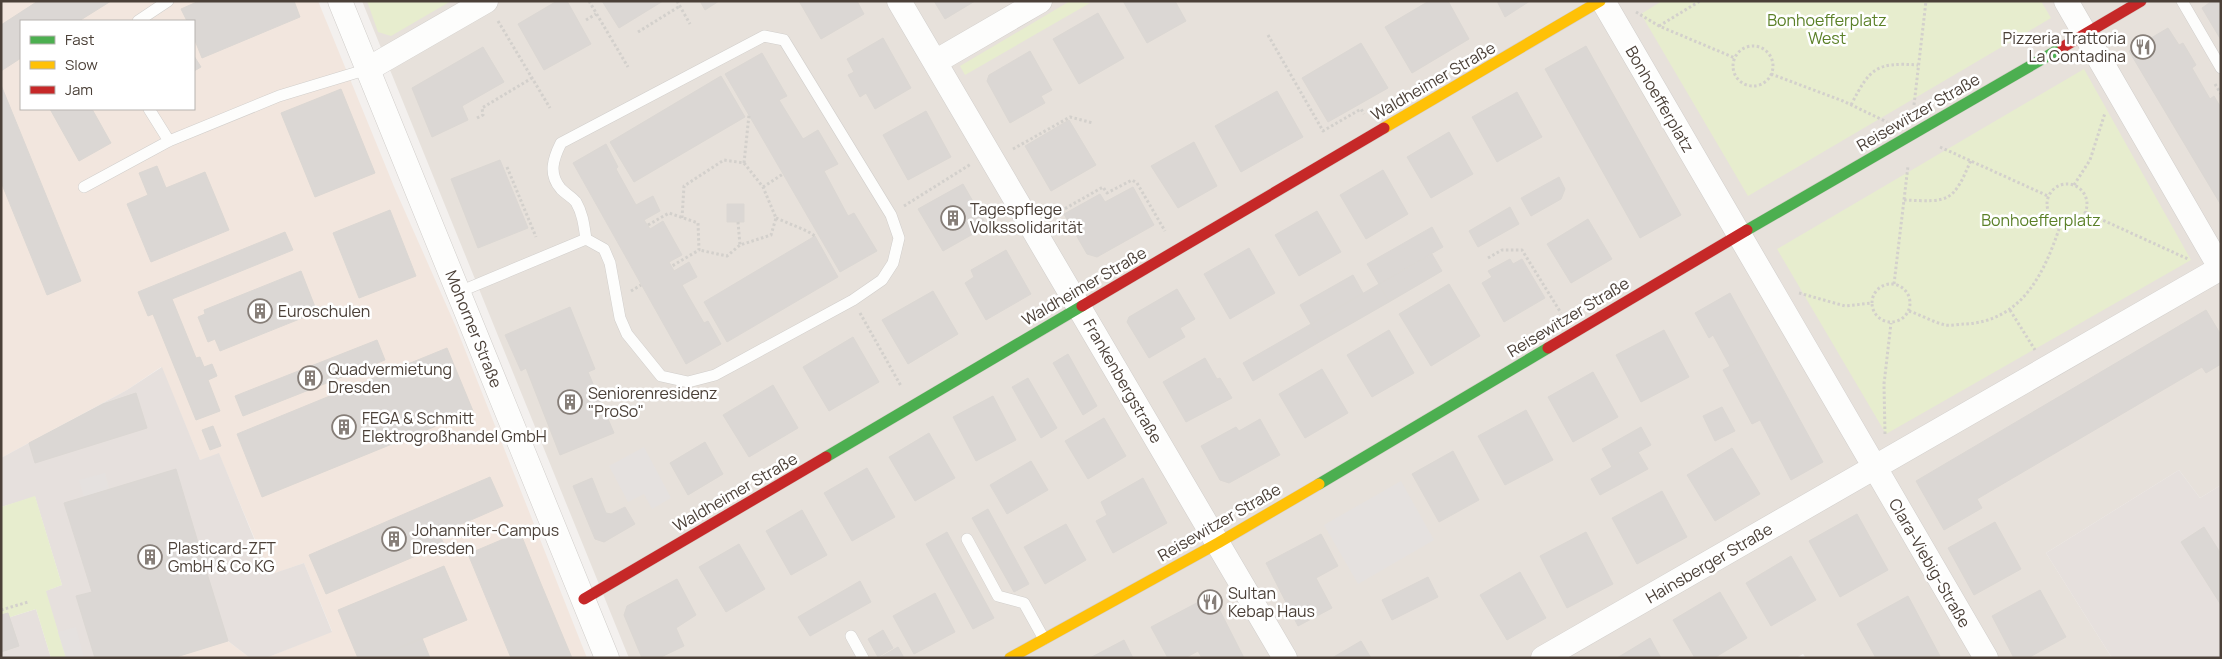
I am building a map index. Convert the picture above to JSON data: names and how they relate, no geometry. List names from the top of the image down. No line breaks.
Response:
{"streets":{"street":["Waldheimer Straße","Bonhoefferplatz","Reisewitzer Straße","Mohorner Straße","Frankenbergstraße","Hainsberger Straße","Clara-Viebig-Straße"]},"crossings":[["Waldheimer Straße","Bonhoefferplatz"],["Waldheimer Straße","Mohorner Straße"],["Waldheimer Straße","Frankenbergstraße"],["Bonhoefferplatz","Reisewitzer Straße"],["Bonhoefferplatz","Hainsberger Straße"],["Bonhoefferplatz","Clara-Viebig-Straße"],["Reisewitzer Straße","Frankenbergstraße"],["Hainsberger Straße","Clara-Viebig-Straße"]],"parks":["Bonhoefferplatz West","Bonhoefferplatz"],"places":{"restaurant":["Pizzeria Trattoria La Contadina","Sultan Kebap Haus"],"building":["Tagespflege Volkssolidarität","Euroschulen","Quadvermietung Dresden","Seniorenresidenz \"ProSo\"","FEGA & Schmitt Elektrogroßhandel GmbH","Johanniter-Campus Dresden","Plasticard-ZFT GmbH & Co KG"]},"legend":["Fast","Slow","Jam"]}
